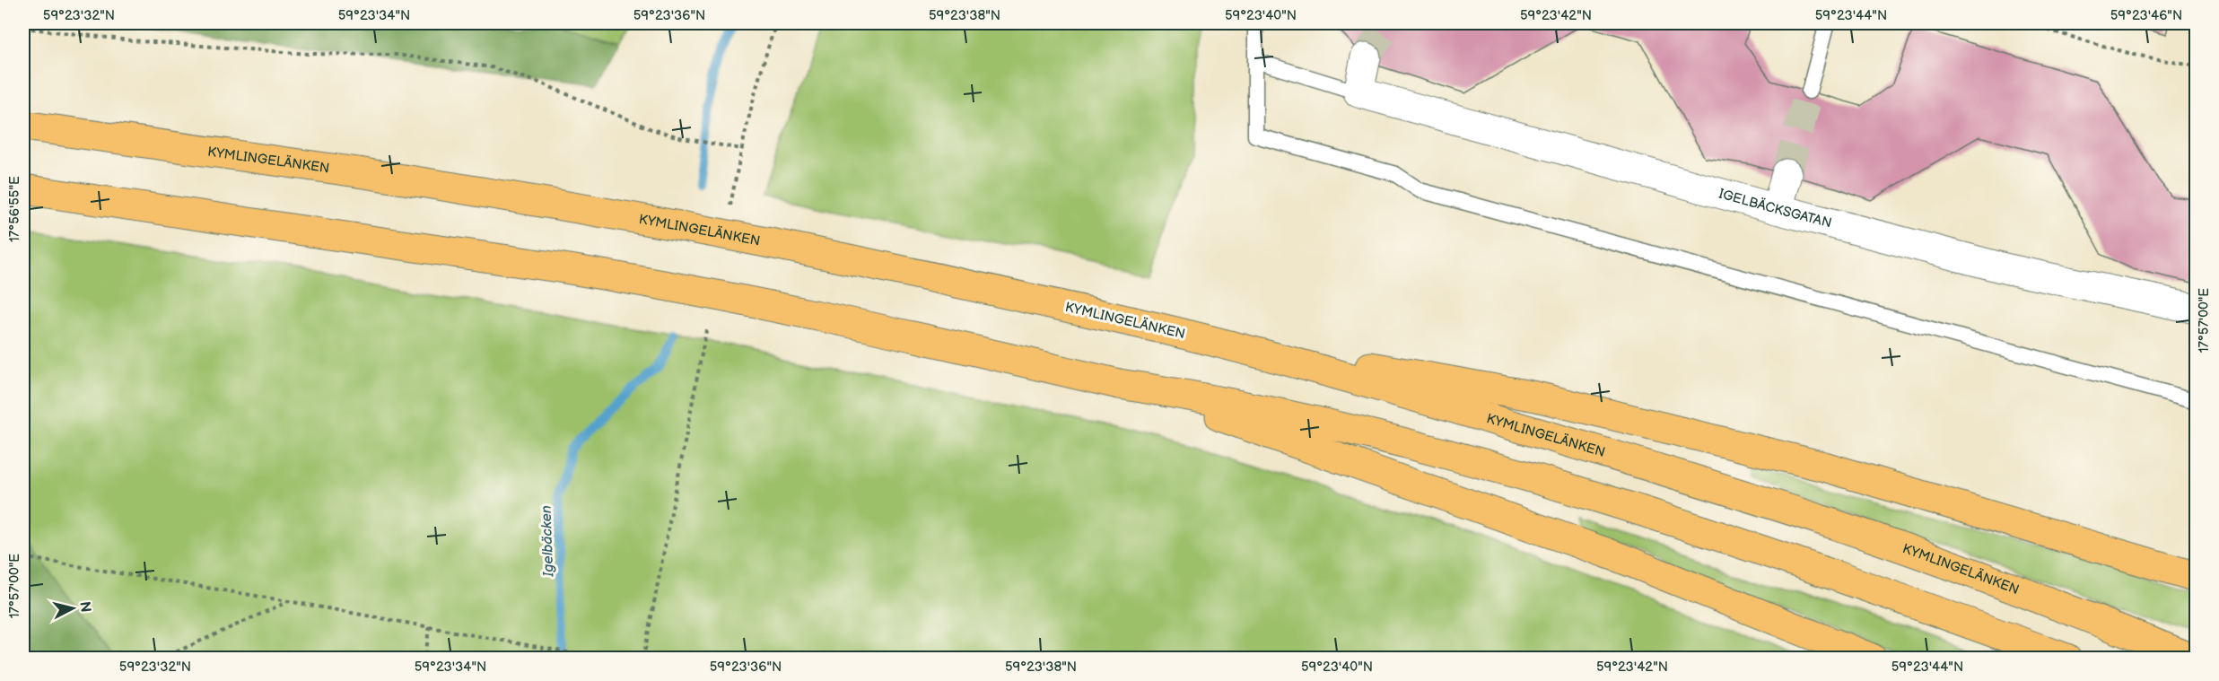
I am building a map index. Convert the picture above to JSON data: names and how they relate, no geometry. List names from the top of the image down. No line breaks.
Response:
{"streets":{"highway":["KYMLINGELÄNKEN"],"street":["IGELBÄCKSGATAN"]},"water":["Igelbäcken"],"north":"right","coordinates":["59°23'32\"N","59°23'34\"N","59°23'36\"N","59°23'38\"N","59°23'40\"N","59°23'42\"N","59°23'44\"N","59°23'46\"N","17°56'55\"E","17°57'00\"E"]}
